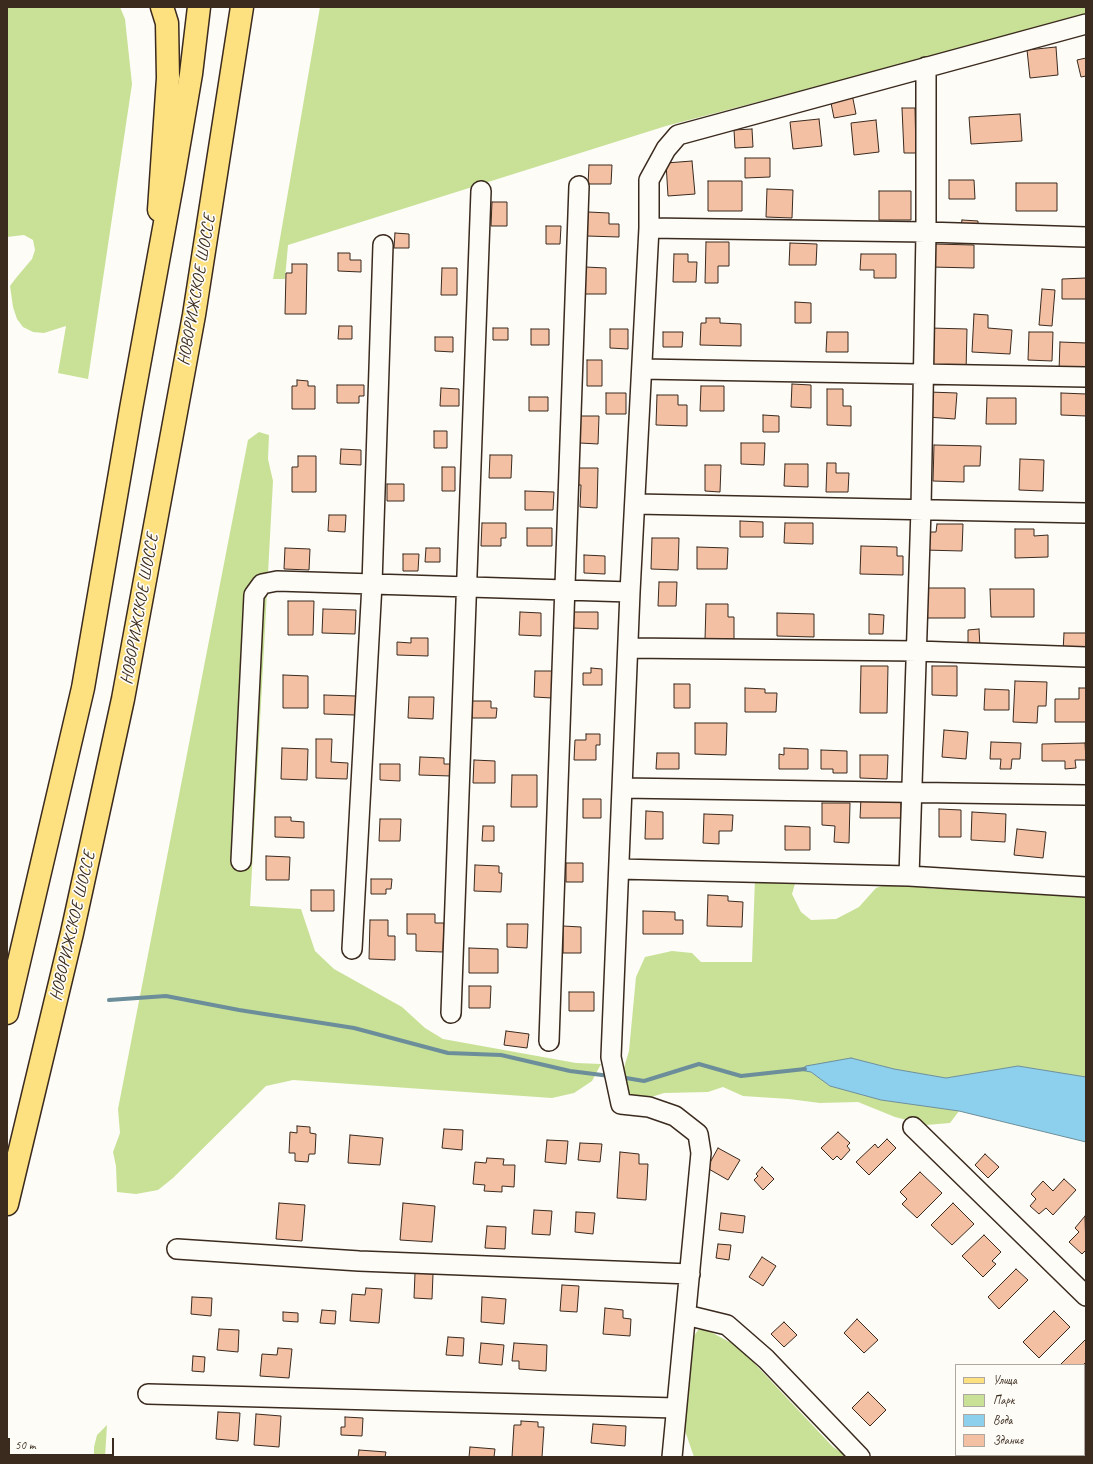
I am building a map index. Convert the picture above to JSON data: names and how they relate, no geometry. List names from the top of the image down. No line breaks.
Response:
{"streets":{"main road":["НОВОРИЖСКОЕ ШОССЕ"]},"legend":["Улица","Парк","Вода","Здание"],"scale_bar":"50 m"}
